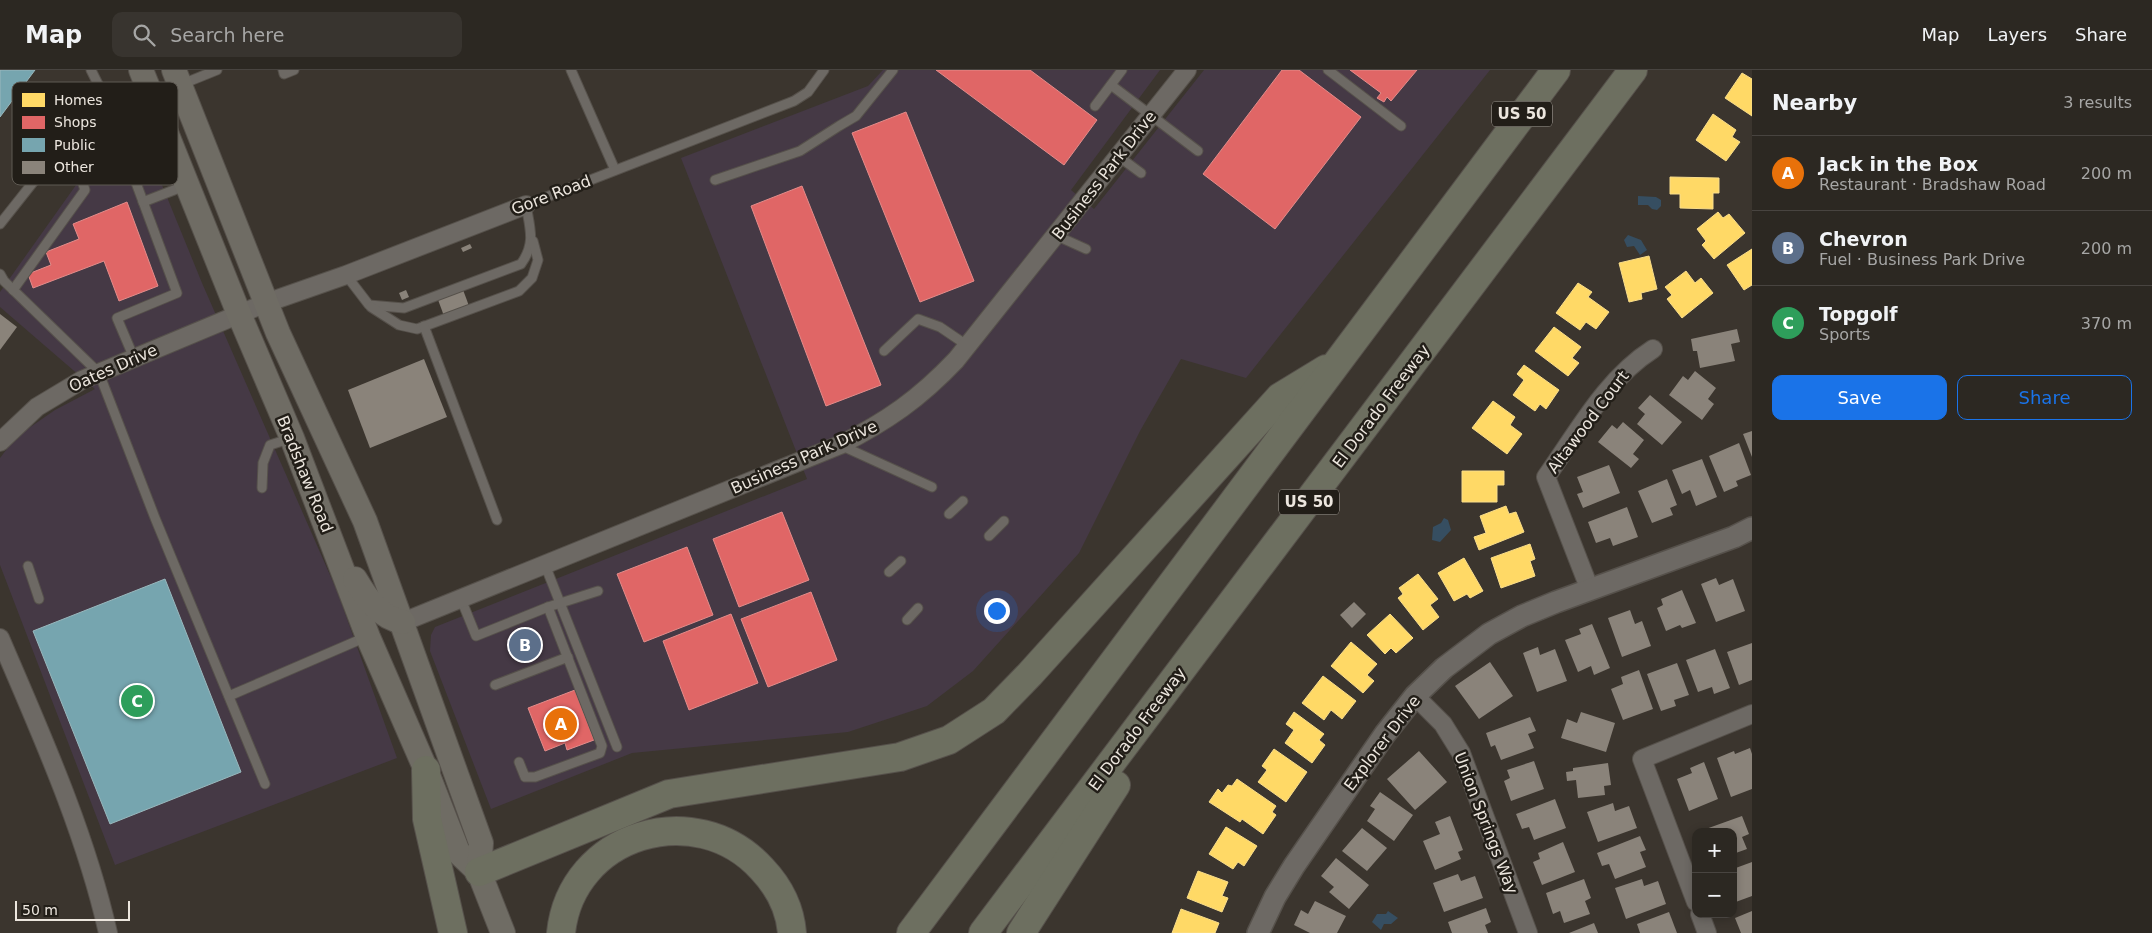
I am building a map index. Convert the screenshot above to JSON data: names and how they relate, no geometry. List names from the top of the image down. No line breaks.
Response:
{"streets":{"highway":["US 50","El Dorado Freeway"],"main road":["Bradshaw Road"],"street":["Business Park Drive","Gore Road","Oates Drive","Altawood Court","Explorer Drive","Union Springs Way"]},"crossings":[["Business Park Drive","Bradshaw Road"],["Gore Road","Oates Drive"],["Gore Road","Bradshaw Road"],["Oates Drive","Bradshaw Road"],["Altawood Court","Explorer Drive"],["Explorer Drive","Union Springs Way"]],"legend":["Homes","Shops","Public","Other"],"scale_bar":"50 m","page":{"header":"Map","search":"Search here","nav":["Map","Layers","Share"],"heading":["Nearby","3 results"],"list":[{"mark":"A","name":"Jack in the Box","note":"Restaurant · Bradshaw Road","value":"200 m"},{"mark":"B","name":"Chevron","note":"Fuel · Business Park Drive","value":"200 m"},{"mark":"C","name":"Topgolf","note":"Sports","value":"370 m"}],"buttons":["Save","Share"],"pins":["B","C","A"],"map_buttons":["+","−"],"scale":"50 m"}}
